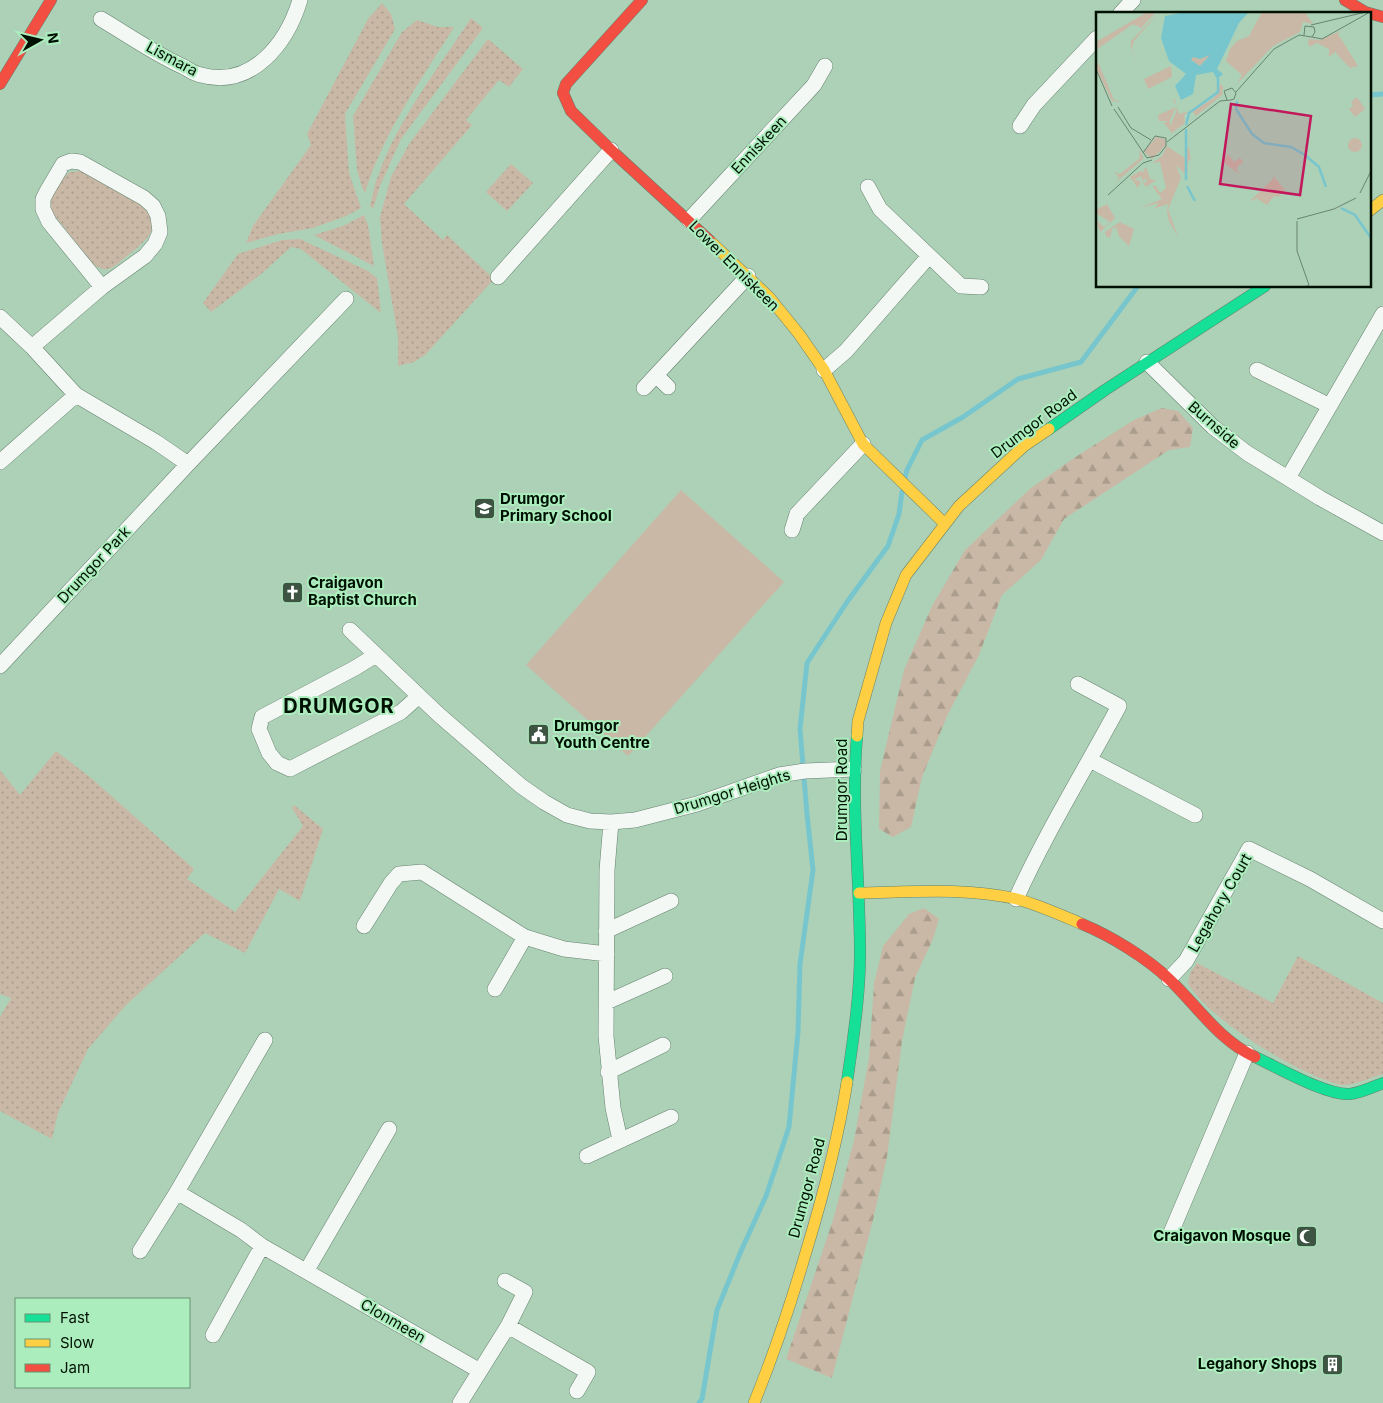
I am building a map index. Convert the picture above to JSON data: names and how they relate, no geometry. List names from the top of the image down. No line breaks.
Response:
{"streets":{"street":["Lismara","Enniskeen","Lower Enniskeen","Drumgor Road","Burnside","Drumgor Park","Drumgor Heights","Legahory Court","Clonmeen"]},"crossings":[["Enniskeen","Lower Enniskeen"],["Lower Enniskeen","Drumgor Road"],["Drumgor Road","Burnside"],["Drumgor Road","Drumgor Heights"]],"districts":["DRUMGOR"],"places":{"school or university":["Drumgor Primary School"],"church":["Craigavon Baptist Church"],"public building":["Drumgor Youth Centre"],"mosque":["Craigavon Mosque"],"building":["Legahory Shops"]},"legend":["Fast","Slow","Jam"],"north":"right"}
